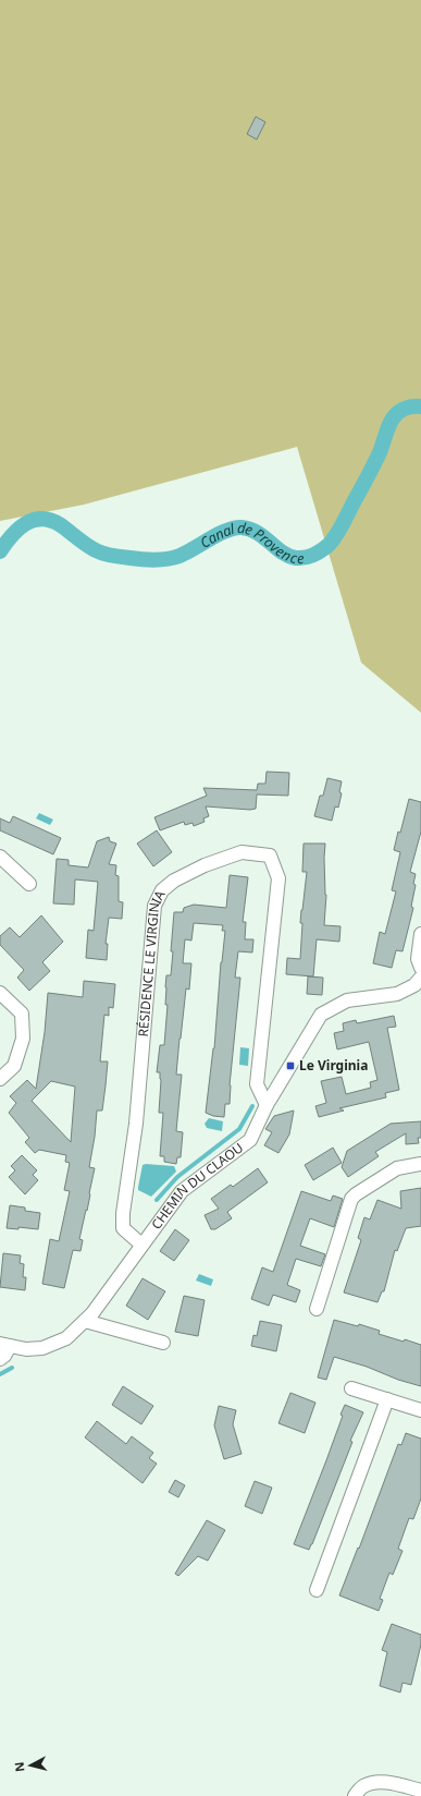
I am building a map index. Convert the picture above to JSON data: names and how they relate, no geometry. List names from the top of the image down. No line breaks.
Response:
{"streets":{"street":["RÉSIDENCE LE VIRGINIA","CHEMIN DU CLAOU"]},"crossings":[["RÉSIDENCE LE VIRGINIA","CHEMIN DU CLAOU"]],"water":["Canal de Provence"],"places":{"transit":["Le Virginia"]},"north":"left"}
